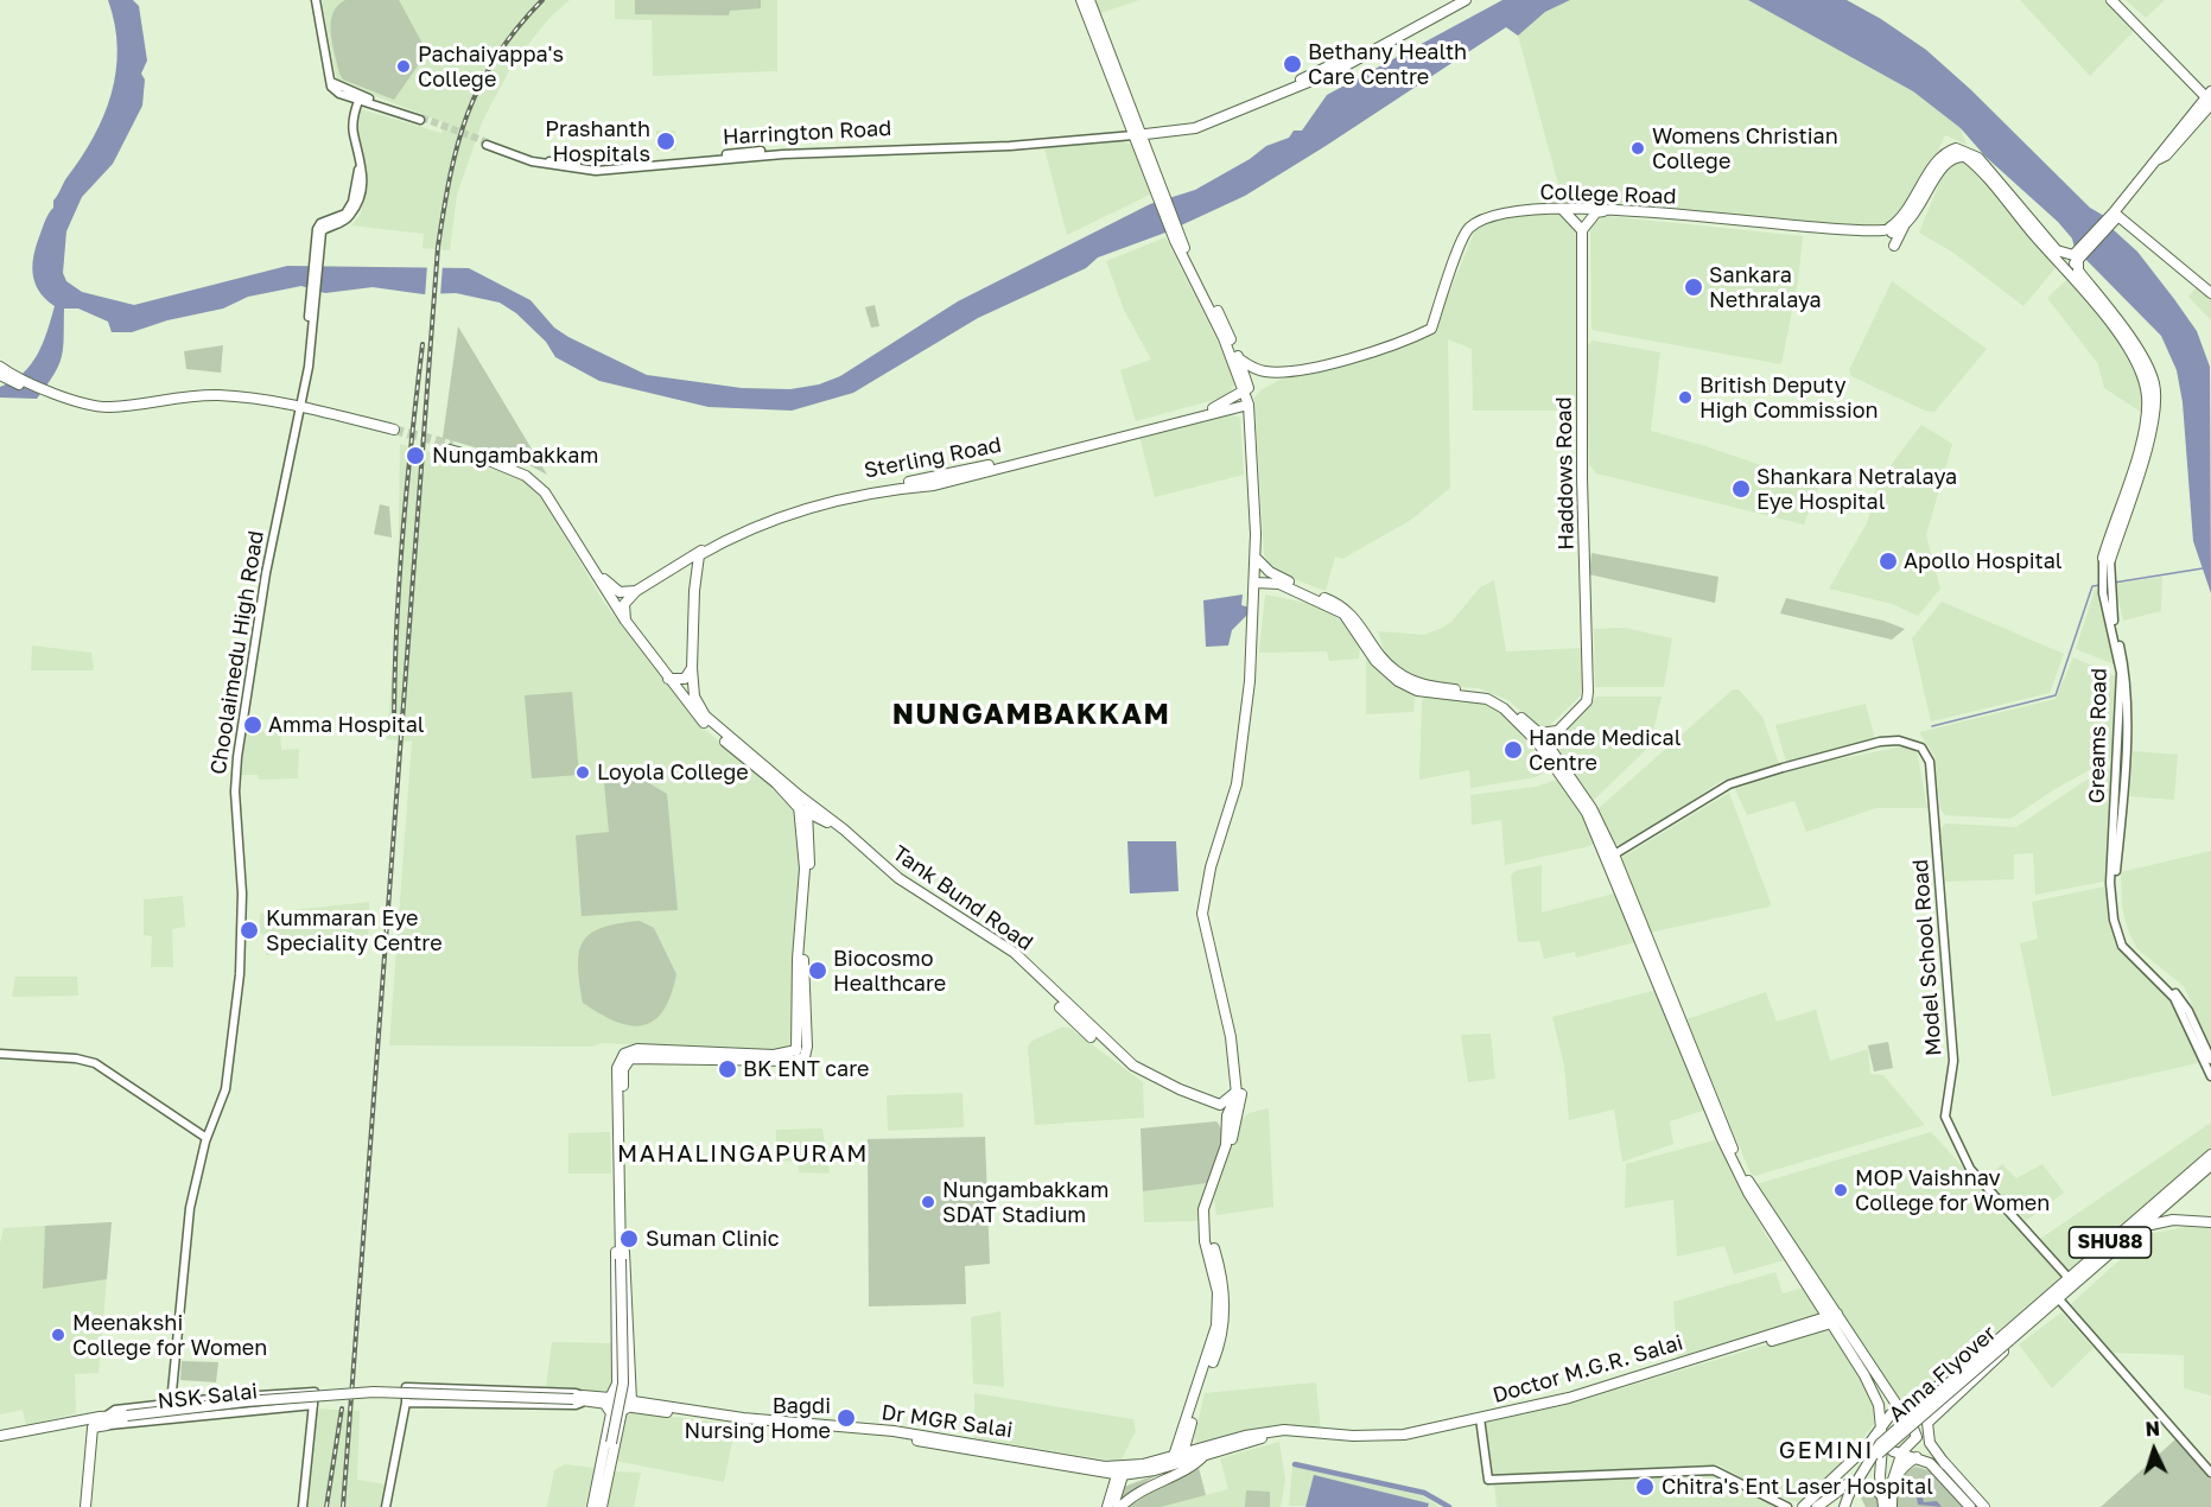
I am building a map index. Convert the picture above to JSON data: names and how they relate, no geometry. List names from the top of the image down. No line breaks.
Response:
{"streets":{"main road":["College Road","Sterling Road","Haddows Road","Greams Road","Tank Bund Road","SHU88","Doctor M.G.R. Salai","Anna Flyover","Dr MGR Salai"],"street":["Harrington Road","Choolaimedu High Road","Model School Road","NSK Salai"]},"crossings":[["College Road","Haddows Road"],["College Road","Greams Road"],["Model School Road","SHU88"],["SHU88","Anna Flyover"],["Doctor M.G.R. Salai","Dr MGR Salai"],["NSK Salai","Dr MGR Salai"]],"districts":["NUNGAMBAKKAM","MAHALINGAPURAM","GEMINI"],"places":["Bethany Health Care Centre","Pachaiyappa's College","Prashanth Hospitals","Womens Christian College","Sankara Nethralaya","British Deputy High Commission","Nungambakkam","Shankara Netralaya Eye Hospital","Apollo Hospital","Amma Hospital","Hande Medical Centre","Loyola College","Kummaran Eye Speciality Centre","Biocosmo Healthcare","BK ENT care","MOP Vaishnav College for Women","Nungambakkam SDAT Stadium","Suman Clinic","Meenakshi College for Women","Bagdi Nursing Home","Chitra's Ent Laser Hospital"],"north":"top"}
